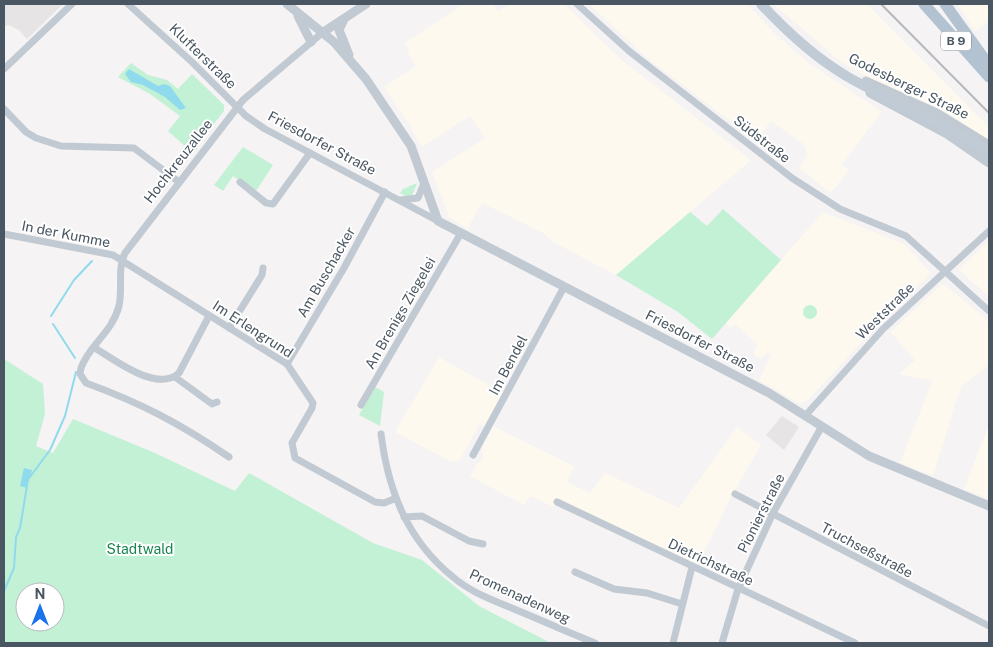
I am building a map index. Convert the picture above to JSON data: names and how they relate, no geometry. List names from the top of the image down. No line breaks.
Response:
{"streets":{"main road":["B 9","Godesberger Straße"],"street":["Klufterstraße","Südstraße","Friesdorfer Straße","Hochkreuzallee","In der Kumme","Am Buschacker","Weststraße","An Brenigs Ziegelei","Im Erlengrund","Im Bendel","Pionierstraße","Truchseßstraße","Dietrichstraße","Promenadenweg"]},"crossings":[["Klufterstraße","Friesdorfer Straße"],["Klufterstraße","Hochkreuzallee"],["Südstraße","Weststraße"],["Friesdorfer Straße","Hochkreuzallee"],["Friesdorfer Straße","Am Buschacker"],["Friesdorfer Straße","Weststraße"],["Friesdorfer Straße","An Brenigs Ziegelei"],["Friesdorfer Straße","Im Bendel"],["Friesdorfer Straße","Pionierstraße"],["Hochkreuzallee","In der Kumme"],["Hochkreuzallee","Im Erlengrund"],["In der Kumme","Im Erlengrund"],["Am Buschacker","Im Erlengrund"],["Im Erlengrund","Promenadenweg"],["Pionierstraße","Truchseßstraße"],["Pionierstraße","Dietrichstraße"]],"parks":["Stadtwald"],"north":"top"}
